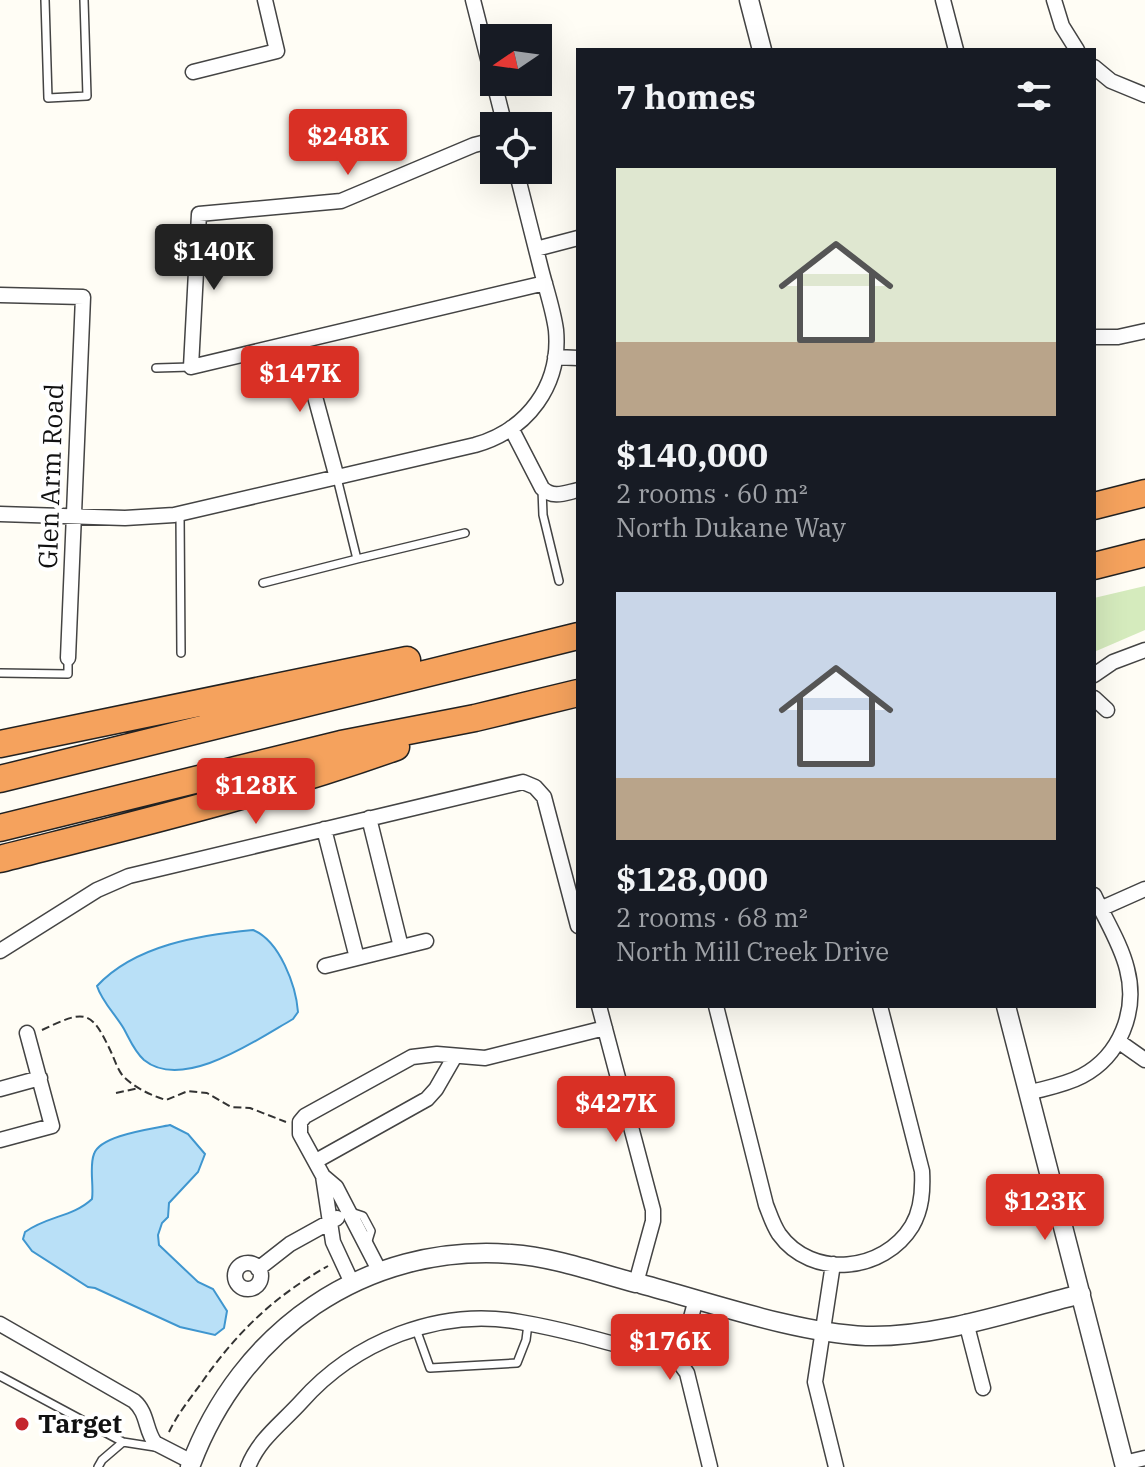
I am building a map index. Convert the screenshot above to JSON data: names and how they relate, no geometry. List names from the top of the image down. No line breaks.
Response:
{"streets":{"street":["Glen Arm Road"]},"places":["Target"],"north":"left","page":{"heading":"7 homes","price":["$248K","$140K","$147K","$128K","$427K","$123K","$176K"],"list":[{"name":"$140,000","note":"2 rooms · 60 m² · North Dukane Way"},{"name":"$128,000","note":"2 rooms · 68 m² · North Mill Creek Drive"}]}}
